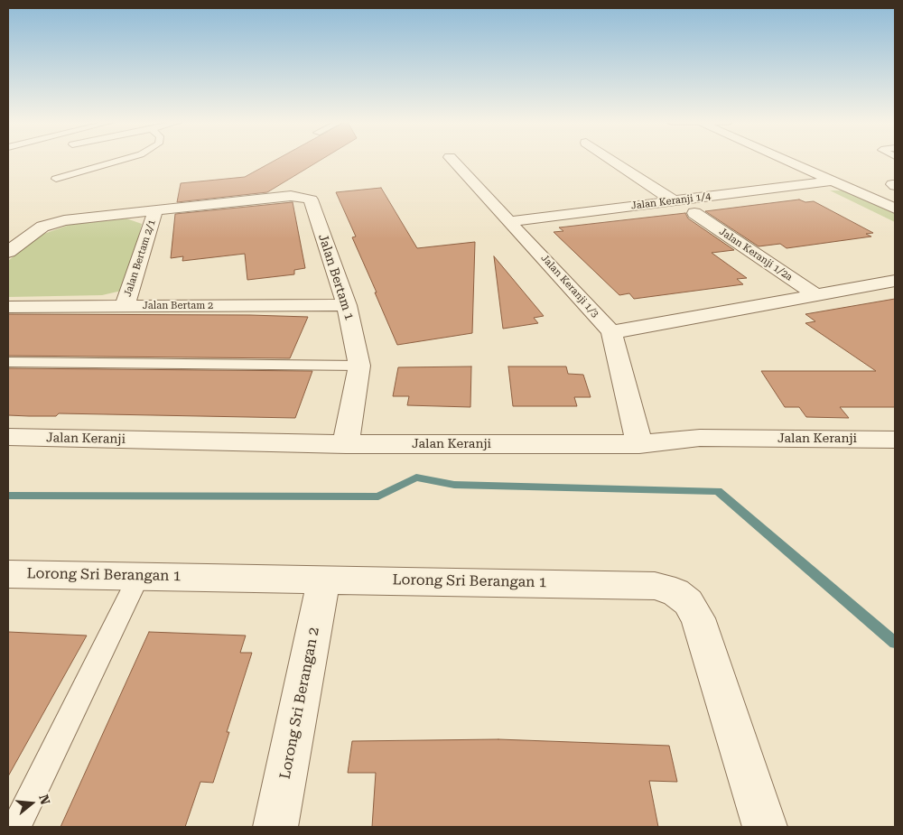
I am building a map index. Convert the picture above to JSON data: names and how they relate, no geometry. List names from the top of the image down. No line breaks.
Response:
{"streets":{"street":["Jalan Keranji 1/4","Jalan Keranji 1/2a","Jalan Bertam 2/1","Jalan Bertam 1","Jalan Keranji 1/3","Jalan Bertam 2","Jalan Keranji","Lorong Sri Berangan 1","Lorong Sri Berangan 2"]},"crossings":[["Jalan Keranji 1/4","Jalan Keranji 1/3"],["Jalan Bertam 2/1","Jalan Bertam 1"],["Jalan Bertam 2/1","Jalan Bertam 2"],["Jalan Bertam 1","Jalan Bertam 2"],["Jalan Bertam 1","Jalan Keranji"],["Jalan Keranji 1/3","Jalan Keranji"],["Lorong Sri Berangan 1","Lorong Sri Berangan 2"]],"north":"right"}
